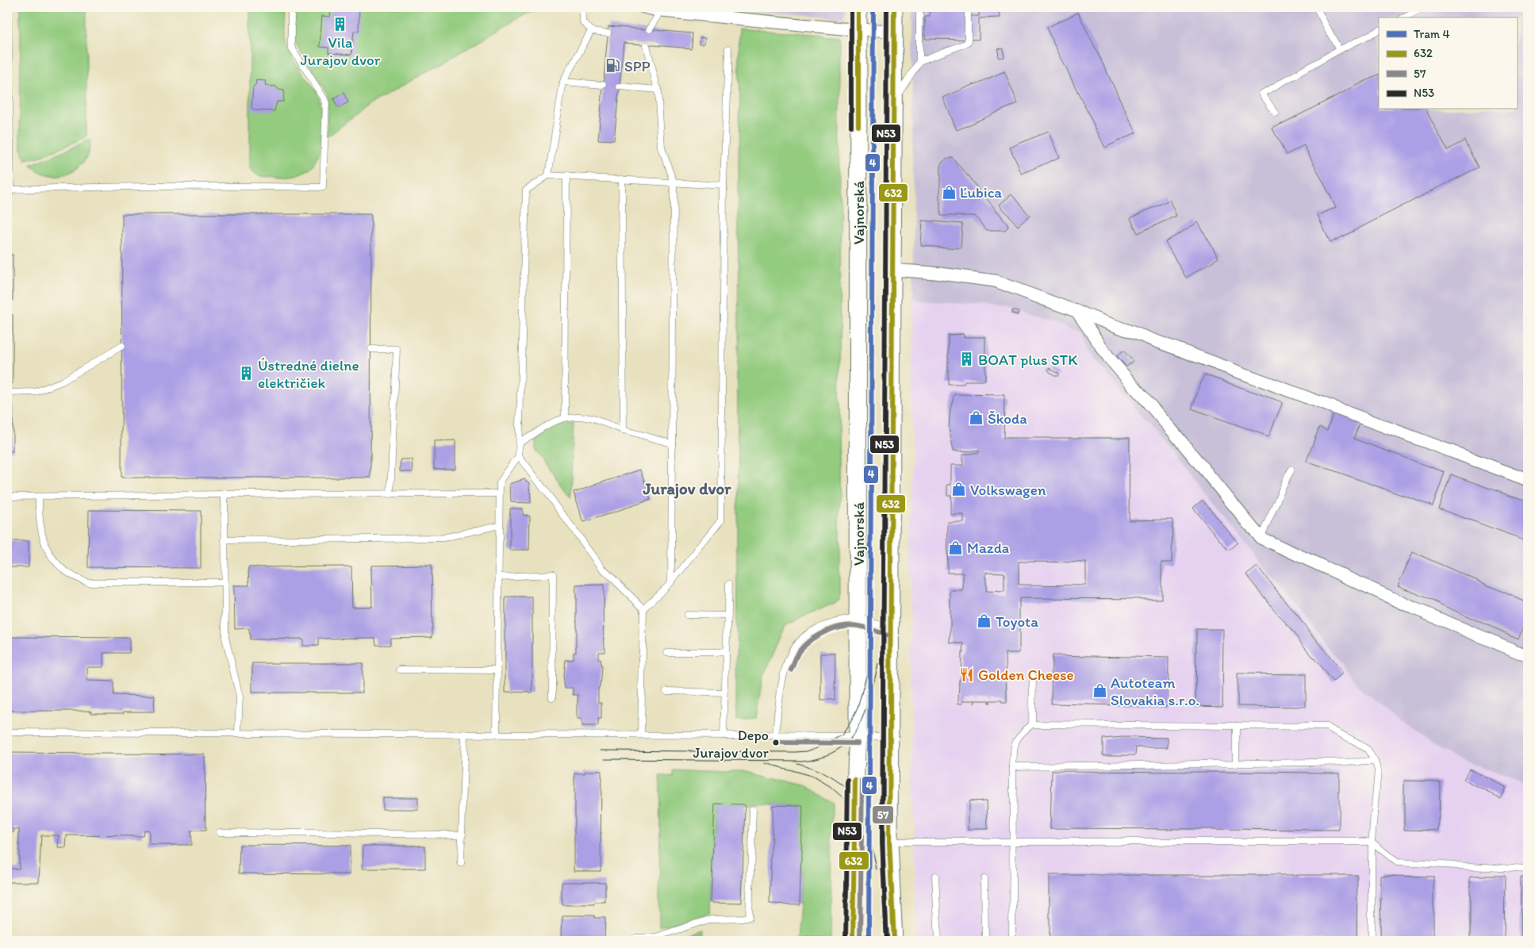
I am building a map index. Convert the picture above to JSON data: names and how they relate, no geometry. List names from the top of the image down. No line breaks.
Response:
{"streets":{"main road":["Vajnorská"]},"districts":["Jurajov dvor"],"places":{"building":["Vila Jurajov dvor","BOAT plus STK","Ústredné dielne električiek"],"fuel station":["SPP"],"shop":["Ľubica","Škoda","Volkswagen","Mazda","Toyota","Autoteam Slovakia s.r.o."],"restaurant":["Golden Cheese"],"other":["Depo Jurajov dvor"]},"lines":["tram line 4","transit line 632","transit line N53","transit line 57"],"legend":["Tram 4","632","57","N53"]}
